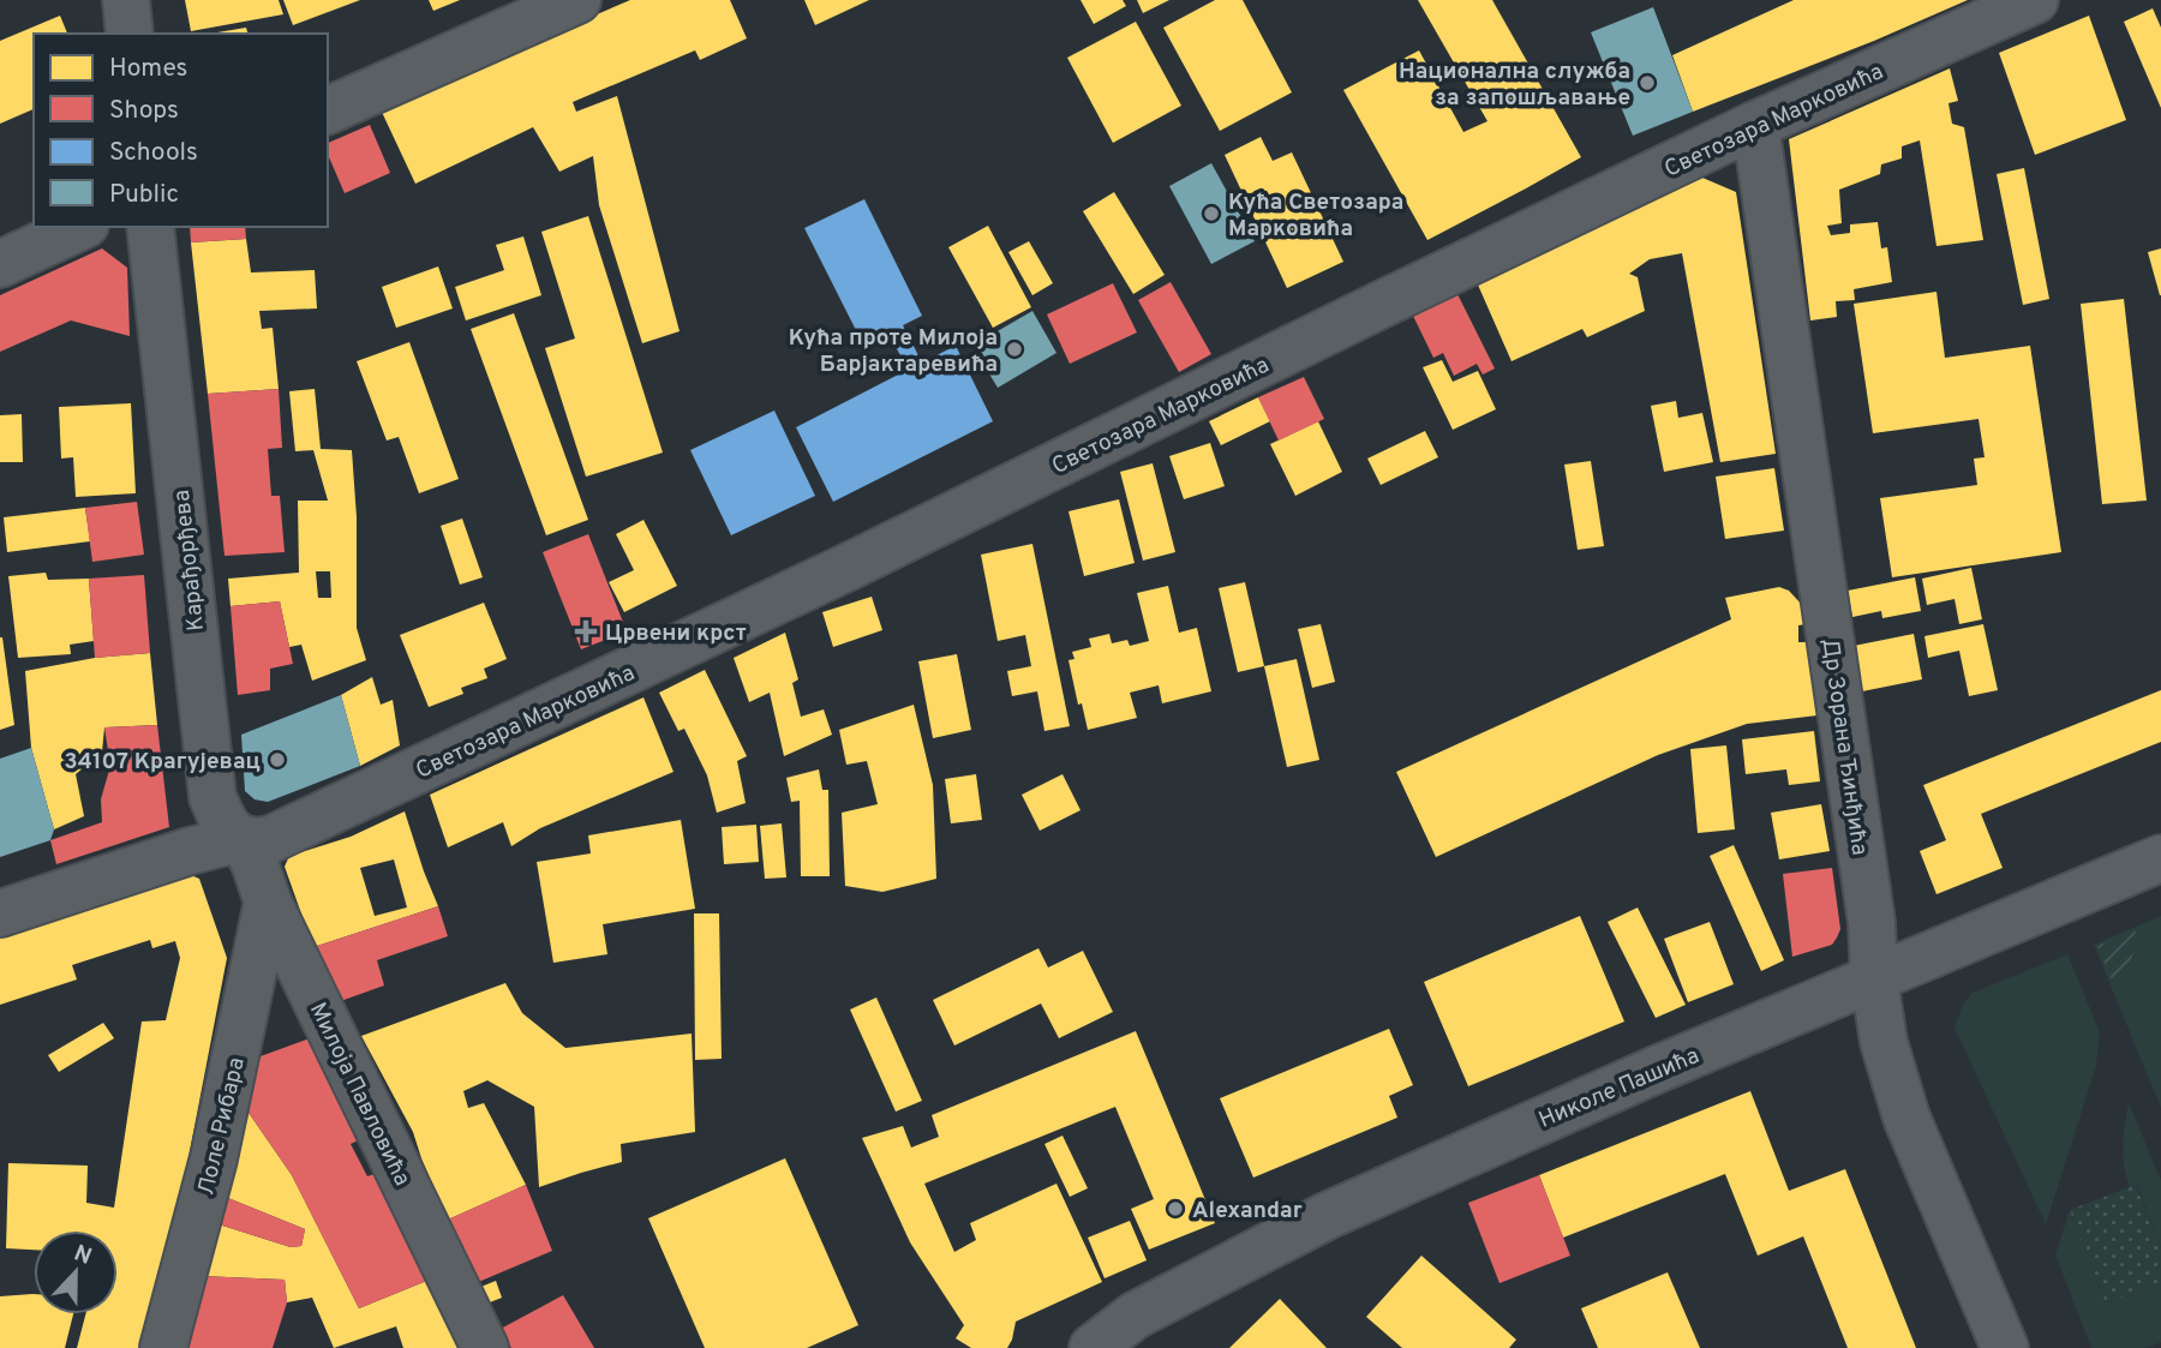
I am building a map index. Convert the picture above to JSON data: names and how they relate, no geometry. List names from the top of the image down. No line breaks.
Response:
{"streets":{"street":["Светозара Марковића","Карађорђева","Др Зорана Ђинђића","Николе Пашића","Милоја Павловића","Лоле Рибара"]},"crossings":[["Светозара Марковића","Карађорђева"],["Светозара Марковића","Др Зорана Ђинђића"],["Светозара Марковића","Милоја Павловића"],["Карађорђева","Милоја Павловића"],["Др Зорана Ђинђића","Николе Пашића"],["Милоја Павловића","Лоле Рибара"]],"places":{"other":["Национална служба за запошљавање","Кућа Светозара Марковића","Кућа проте Милоја Барјактаревића","34107 Крагујевац","Alexandar"],"health":["Црвени крст"]},"legend":["Homes","Shops","Schools","Public"],"north":"top"}
